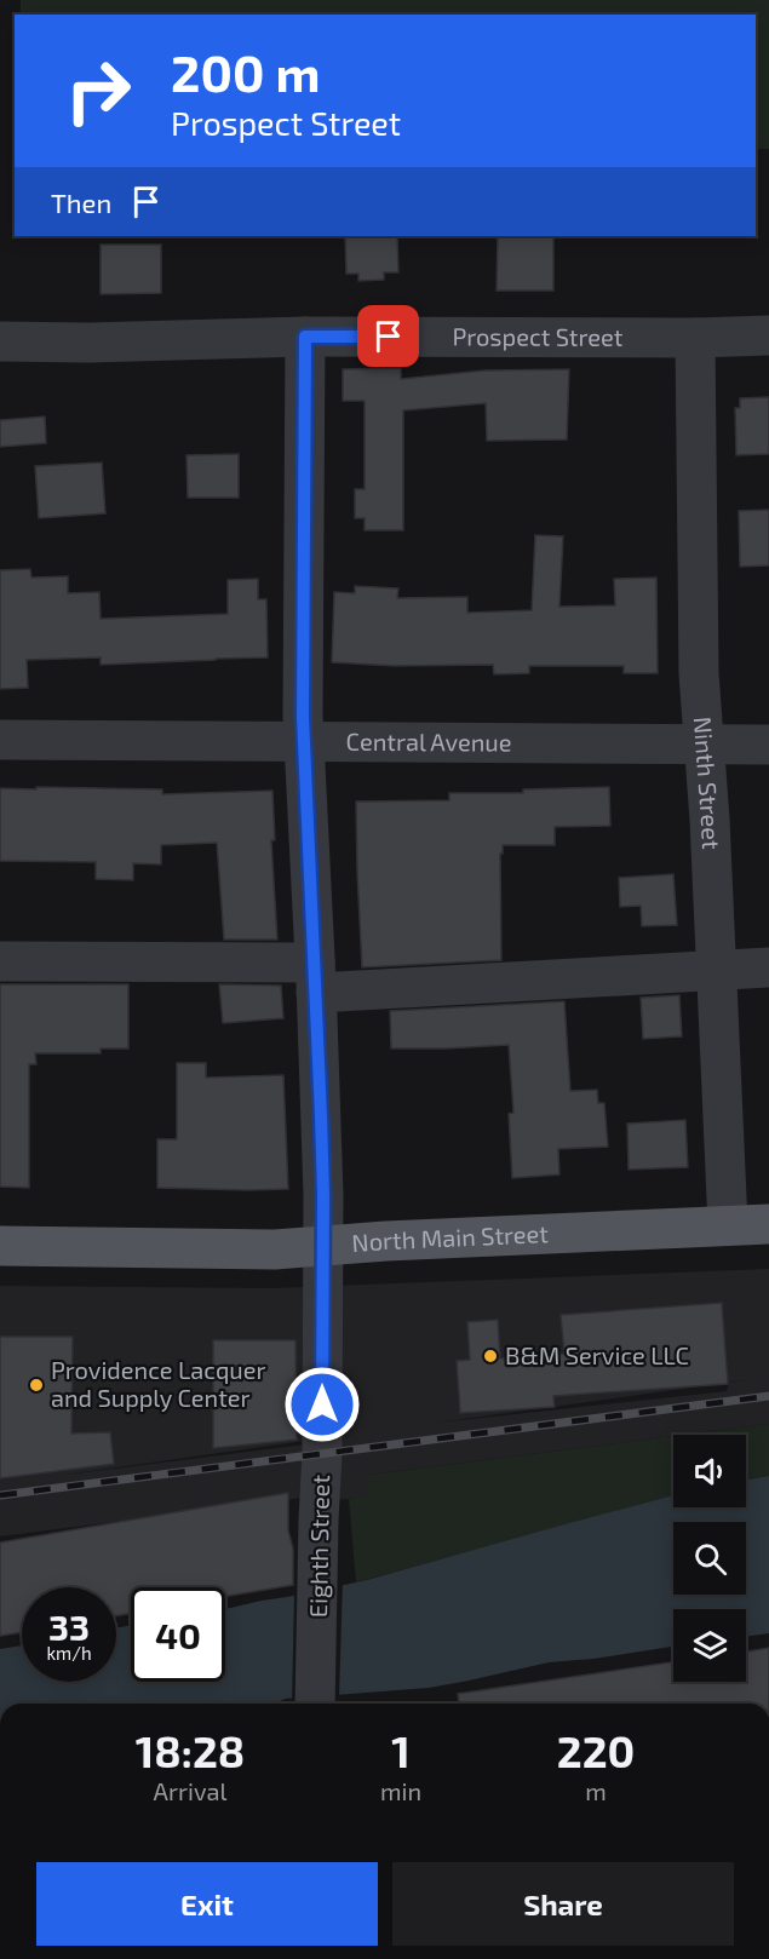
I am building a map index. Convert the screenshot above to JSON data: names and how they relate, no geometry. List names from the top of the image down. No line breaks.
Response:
{"streets":{"main road":["North Main Street"],"street":["Prospect Street","Central Avenue","Ninth Street","Eighth Street"]},"crossings":[["Prospect Street","Ninth Street"],["Prospect Street","Eighth Street"],["Central Avenue","Ninth Street"],["Central Avenue","Eighth Street"],["Ninth Street","North Main Street"],["North Main Street","Eighth Street"]],"places":["B&M Service LLC","Providence Lacquer and Supply Center"],"page":{"turn":["200 m","Prospect Street"],"then":"Then","speed":"33 km/h","limit":"40","eta":["18:28","Arrival","1","min","220","m"],"buttons":["Exit","Share"]}}
